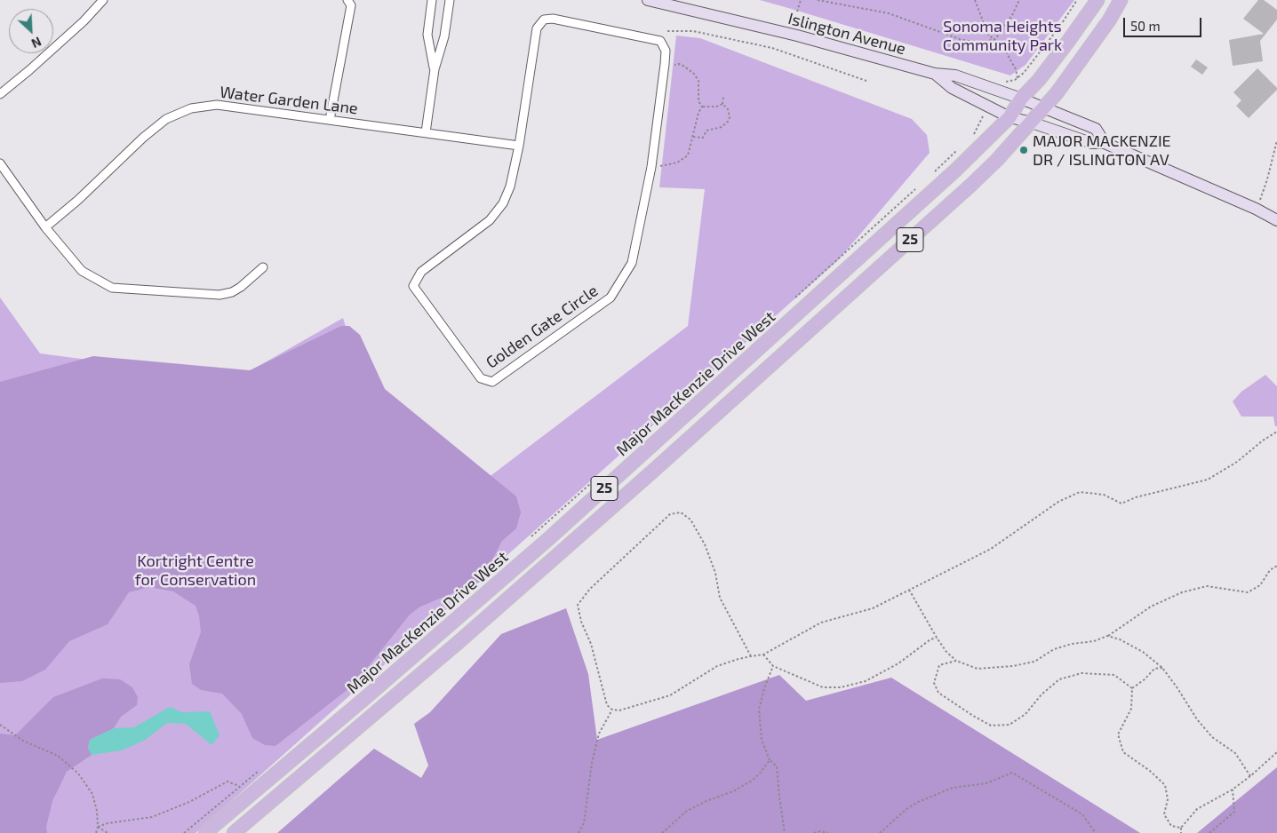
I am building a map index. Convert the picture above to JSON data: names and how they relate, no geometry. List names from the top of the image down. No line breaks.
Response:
{"streets":{"main road":["Islington Avenue","25","Major MacKenzie Drive West"],"street":["Water Garden Lane","Golden Gate Circle"]},"crossings":[["Islington Avenue","25"],["Islington Avenue","Major MacKenzie Drive West"],["Water Garden Lane","Golden Gate Circle"]],"parks":["Sonoma Heights Community Park","Kortright Centre for Conservation"],"places":["MAJOR MACKENZIE DR / ISLINGTON AV"],"scale_bar":"50 m","north":"bottom right"}
